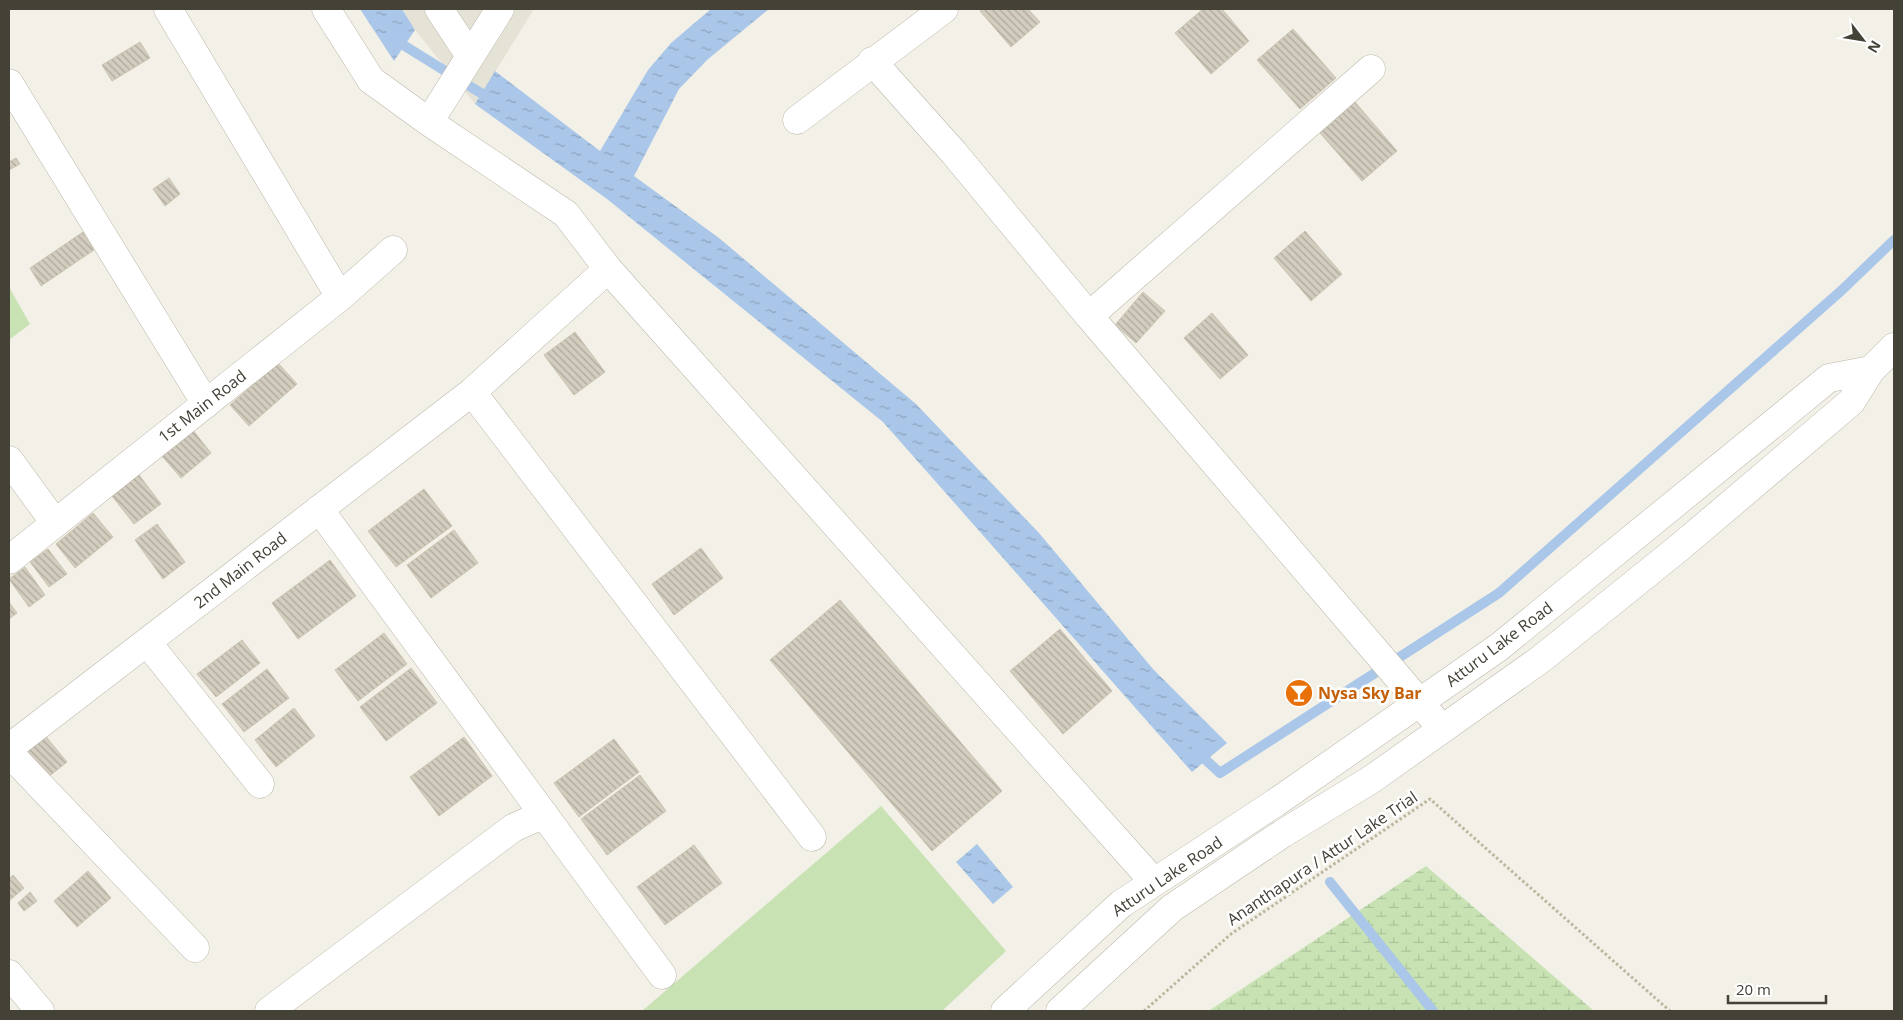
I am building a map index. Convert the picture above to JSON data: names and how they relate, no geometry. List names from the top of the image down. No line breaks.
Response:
{"streets":{"street":["1st Main Road","2nd Main Road","Atturu Lake Road"],"path":["Ananthapura / Attur Lake Trial"]},"places":{"bar":["Nysa Sky Bar"]},"scale_bar":"20 m","north":"bottom right"}
